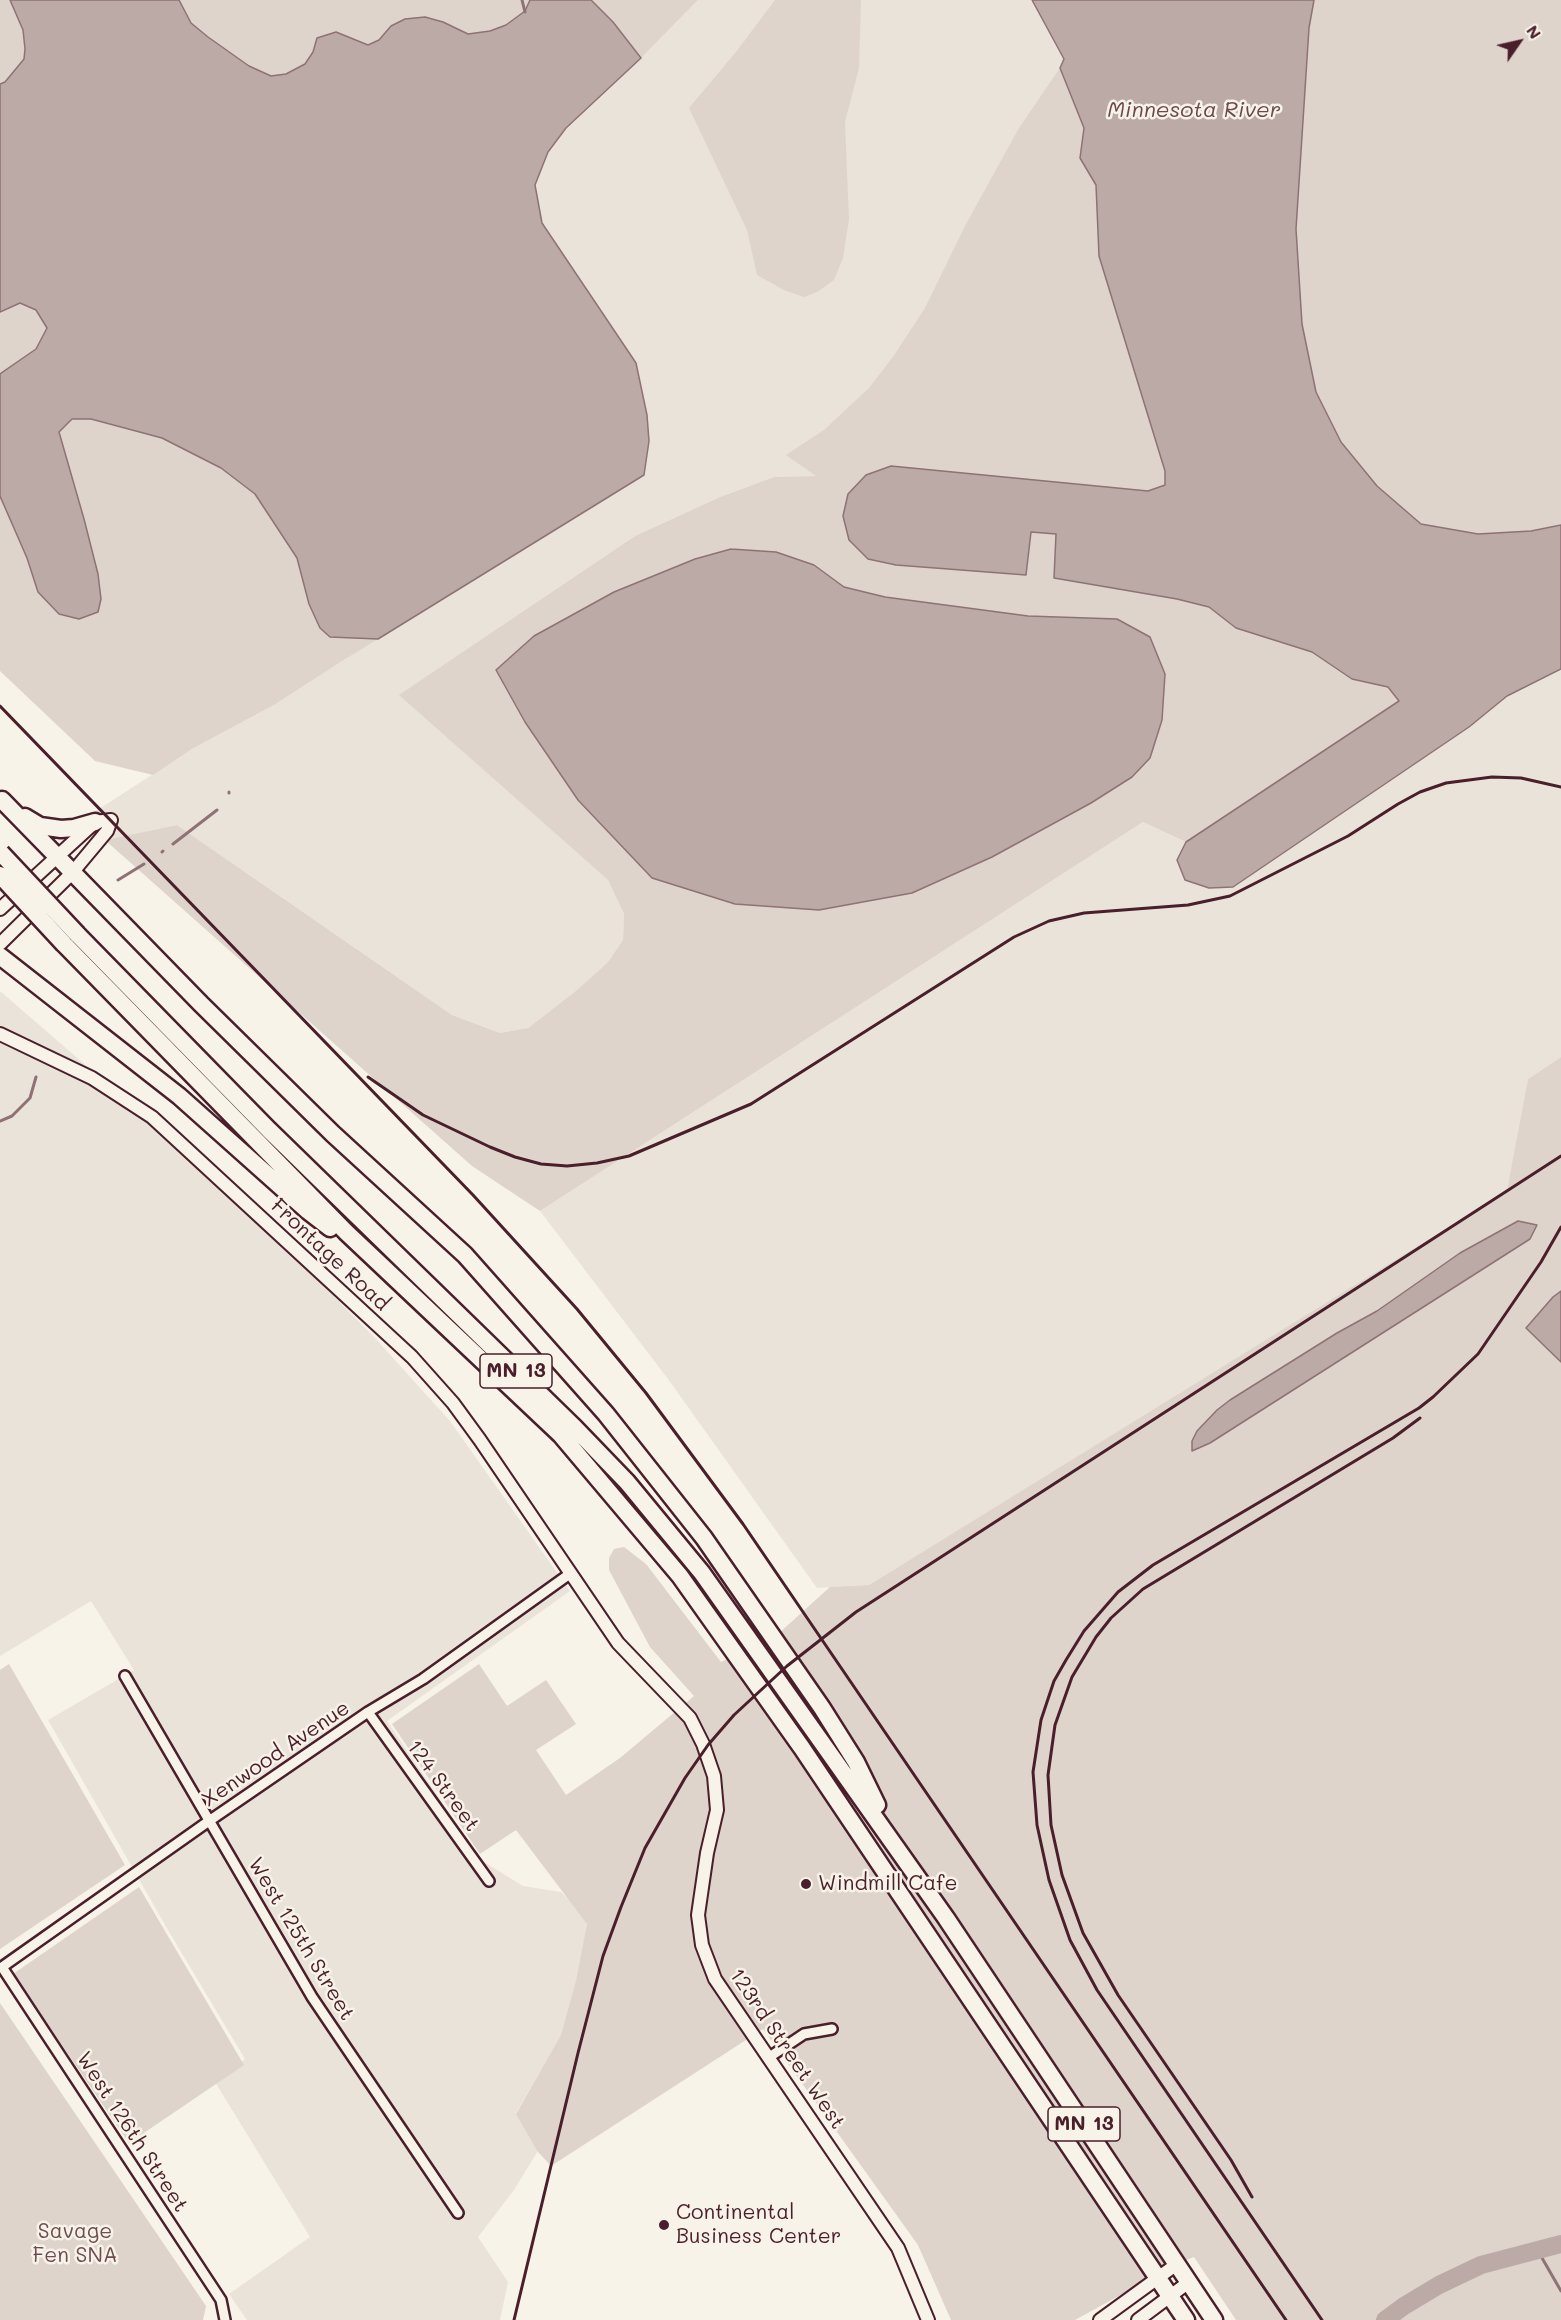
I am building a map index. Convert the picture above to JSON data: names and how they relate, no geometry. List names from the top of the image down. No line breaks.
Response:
{"streets":{"highway":["MN 13"],"street":["Frontage Road","Xenwood Avenue","124 Street","West 125th Street","123rd Street West","West 126th Street"]},"crossings":[["Frontage Road","Xenwood Avenue"],["Frontage Road","123rd Street West"],["Xenwood Avenue","124 Street"],["Xenwood Avenue","West 125th Street"],["Xenwood Avenue","123rd Street West"],["Xenwood Avenue","West 126th Street"]],"water":["Minnesota River"],"parks":["Savage Fen SNA"],"places":["Windmill Cafe","Continental Business Center"],"north":"top right"}
